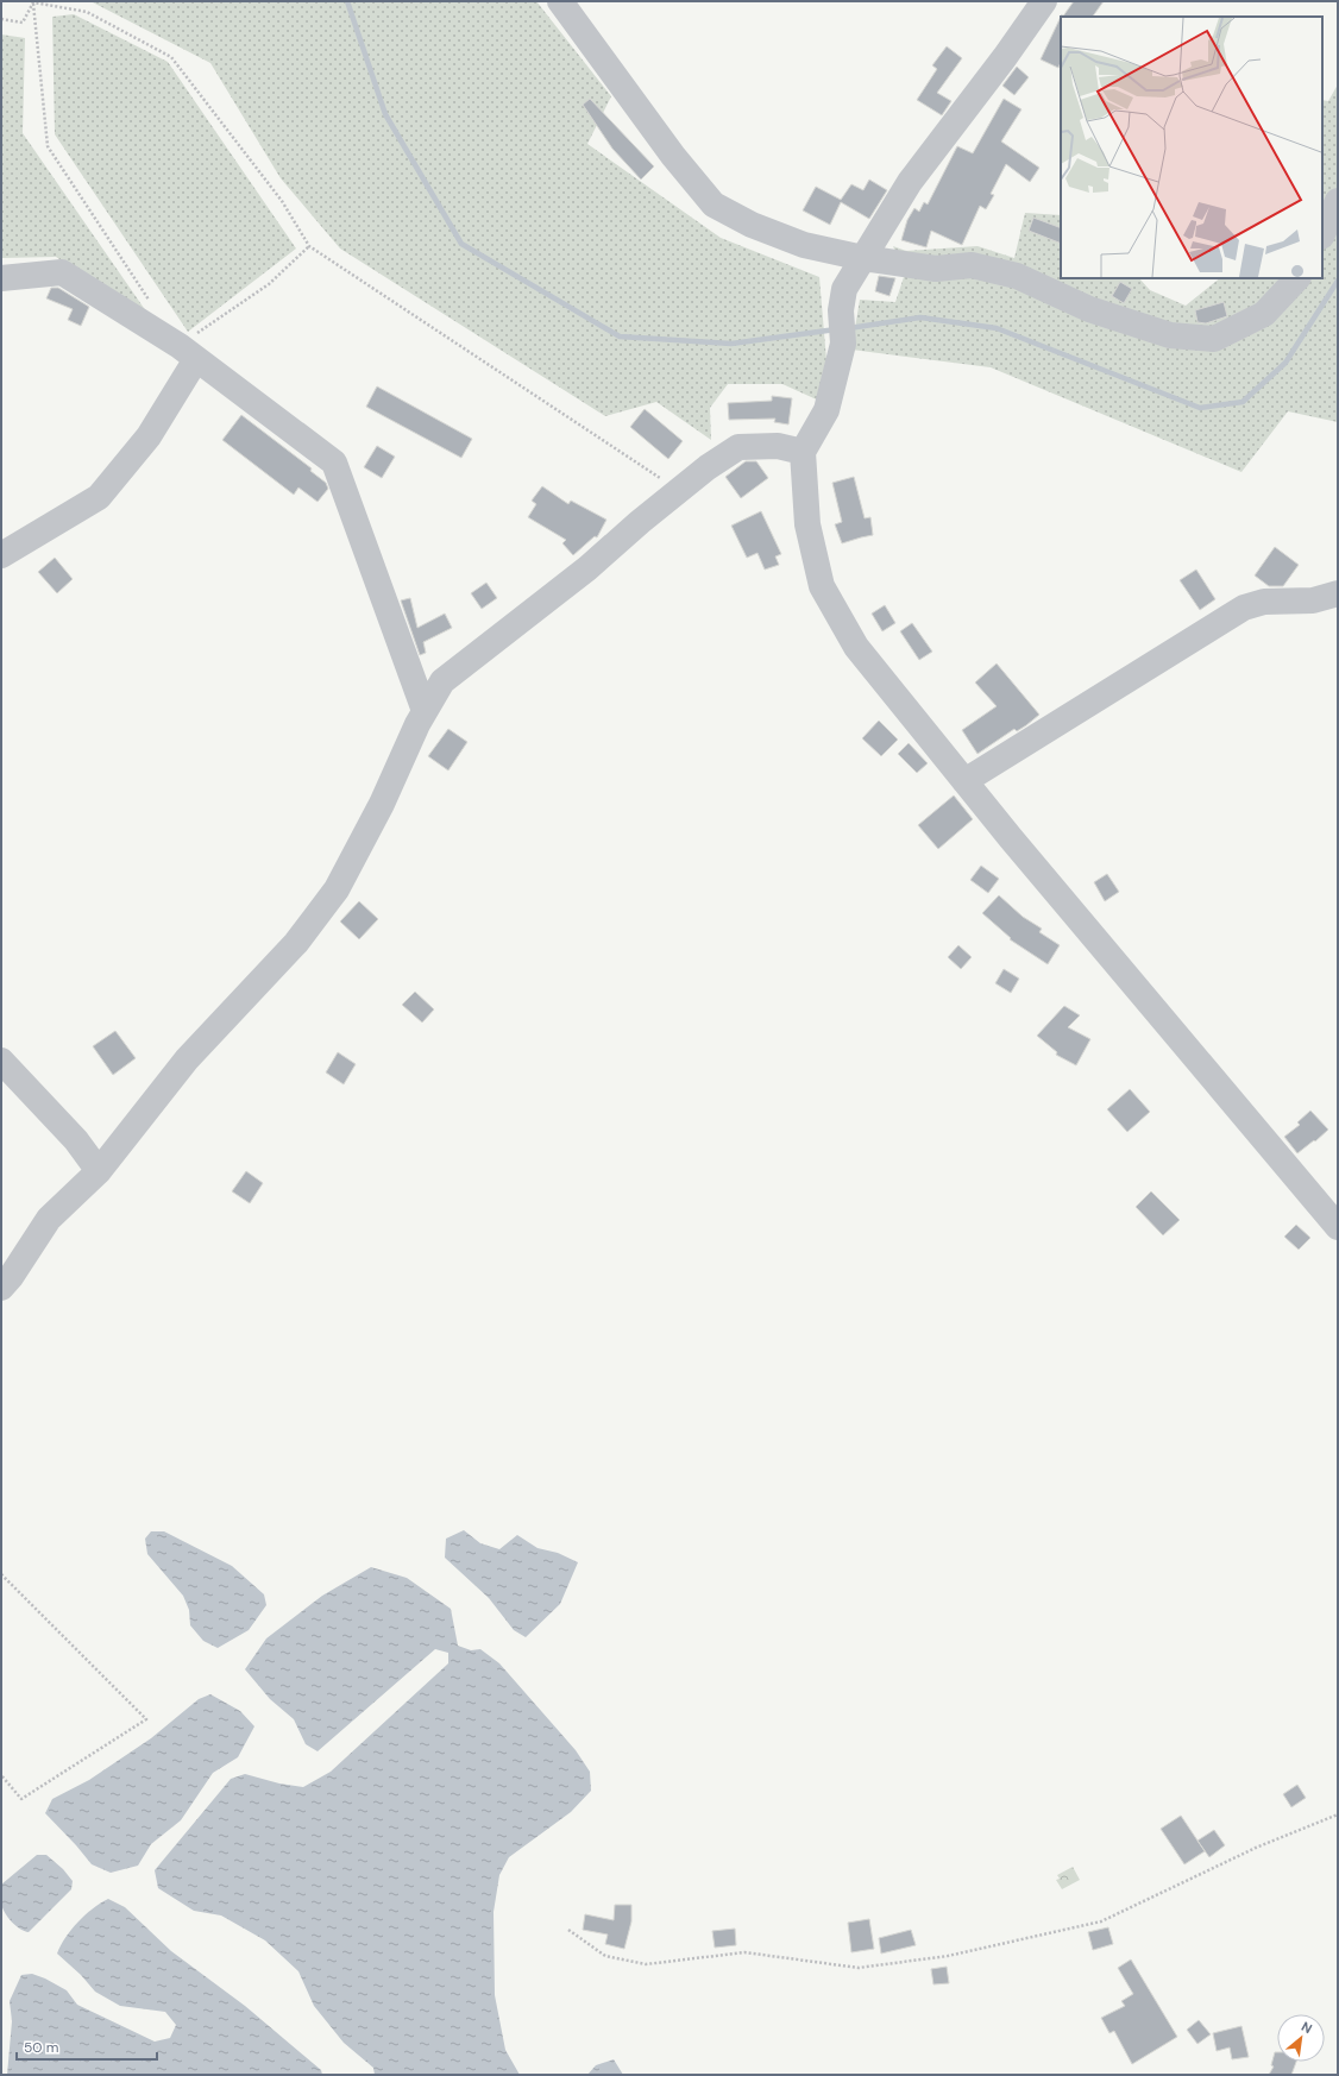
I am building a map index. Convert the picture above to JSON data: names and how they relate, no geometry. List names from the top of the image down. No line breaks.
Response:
{"scale_bar":"50 m","north":"top right"}
